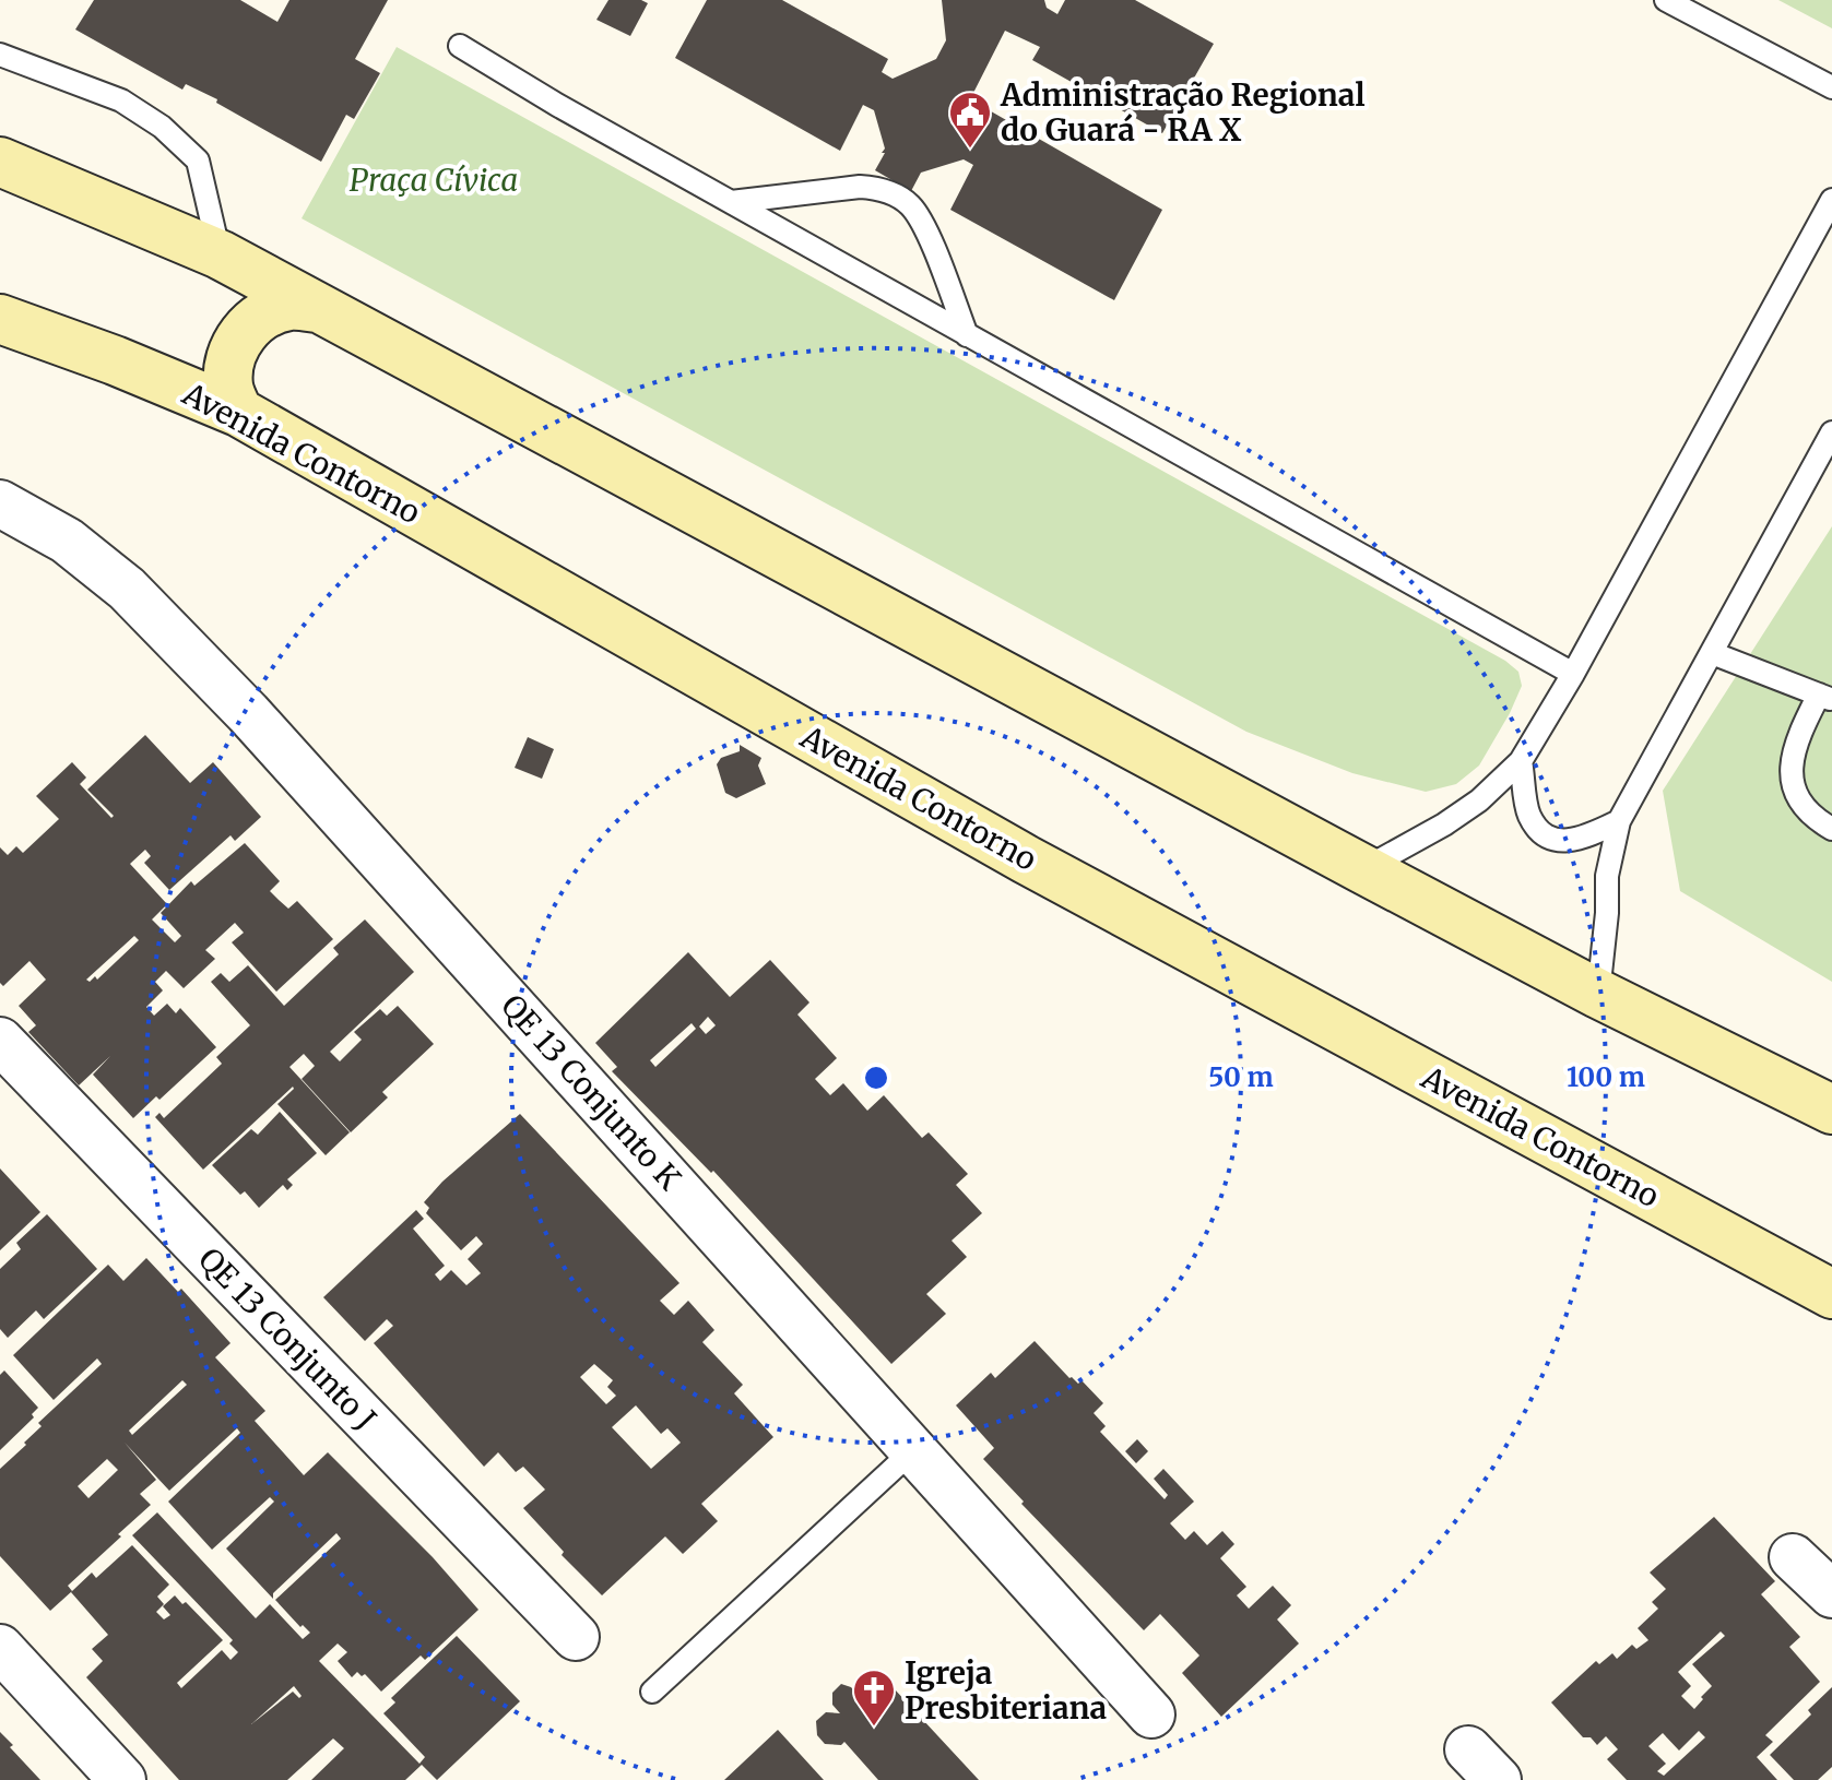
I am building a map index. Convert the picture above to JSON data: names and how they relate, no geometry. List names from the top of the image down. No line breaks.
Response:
{"streets":{"main road":["Avenida Contorno"],"street":["QE 13 Conjunto K","QE 13 Conjunto J"]},"parks":["Praça Cívica"],"places":{"public building":["Administração Regional do Guará - RA X"],"church":["Igreja Presbiteriana"]},"rings":["50 m","100 m"]}
